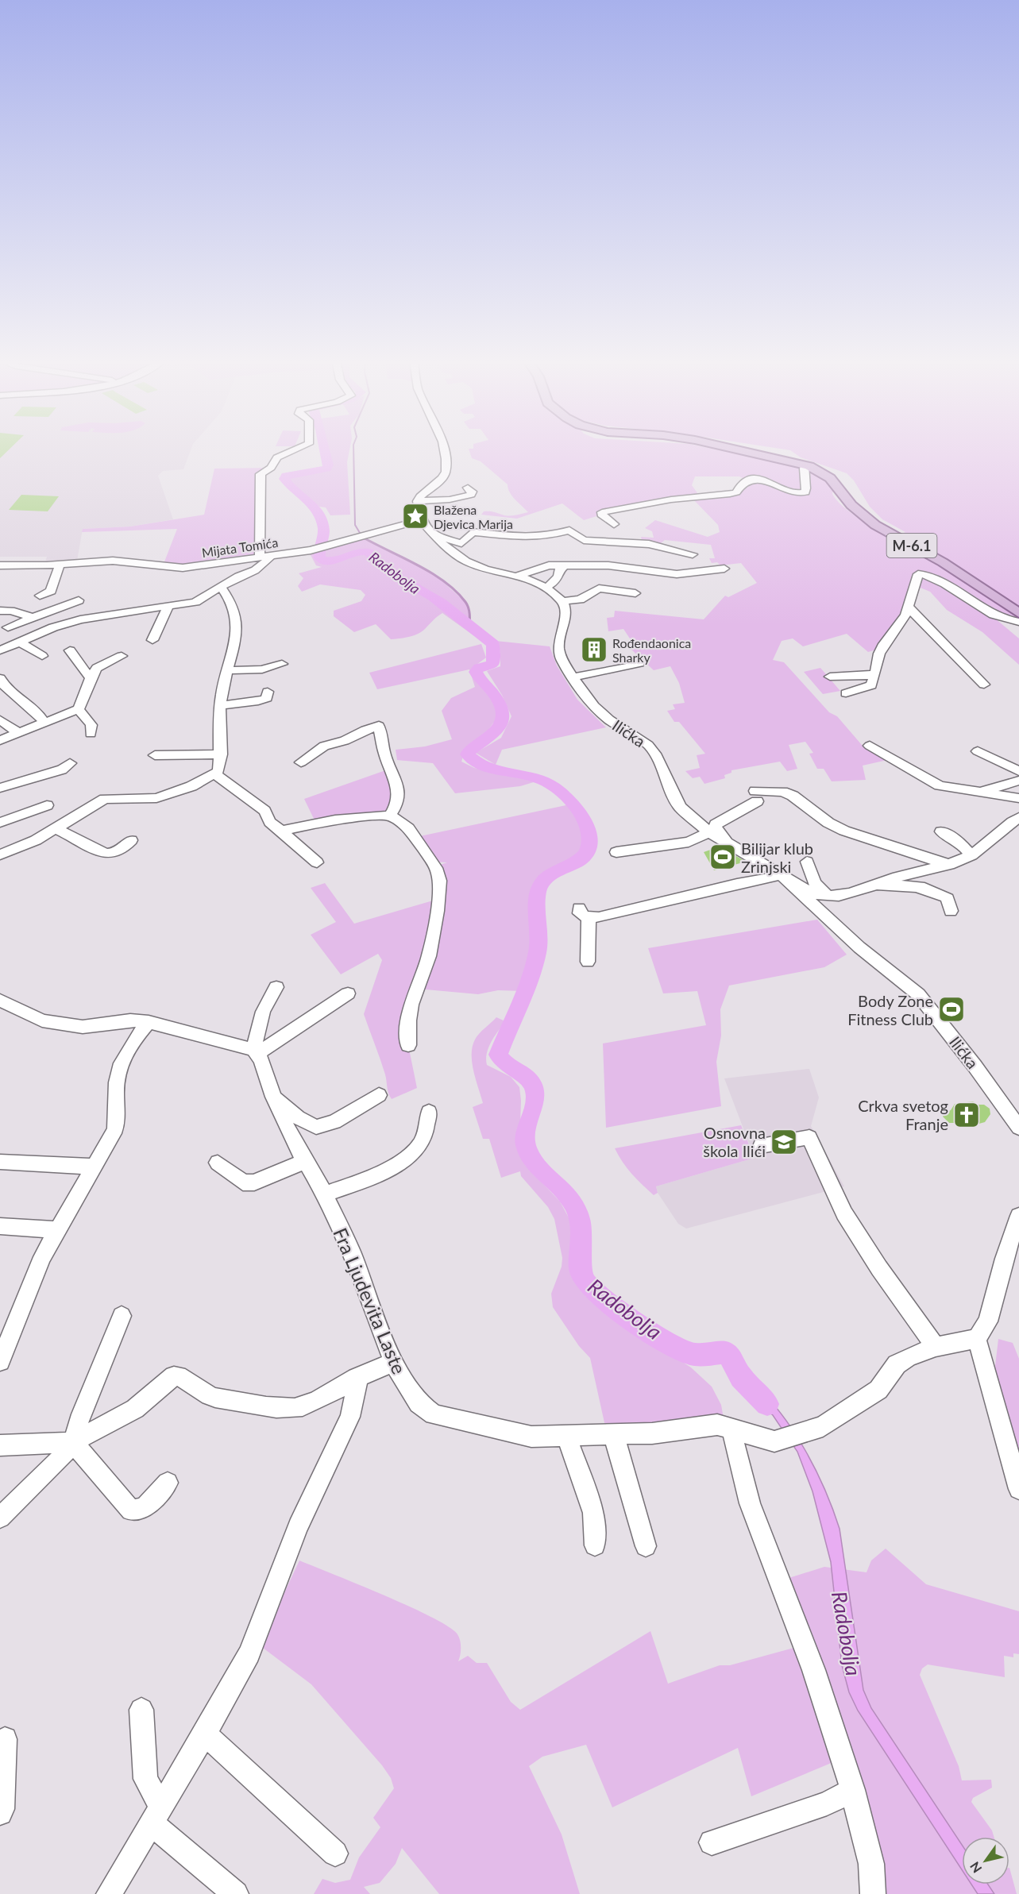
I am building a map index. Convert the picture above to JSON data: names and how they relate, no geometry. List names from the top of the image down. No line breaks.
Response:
{"streets":{"main road":["M-6.1"],"street":["Mijata Tomića","Ilićka","Fra Ljudevita Laste"]},"water":["Radobolja"],"places":{"place":["Blažena Djevica Marija"],"building":["Rođendaonica Sharky"],"sports":["Bilijar klub Zrinjski","Body Zone Fitness Club"],"church":["Crkva svetog Franje"],"school or university":["Osnovna škola Ilići"]},"north":"bottom left"}
